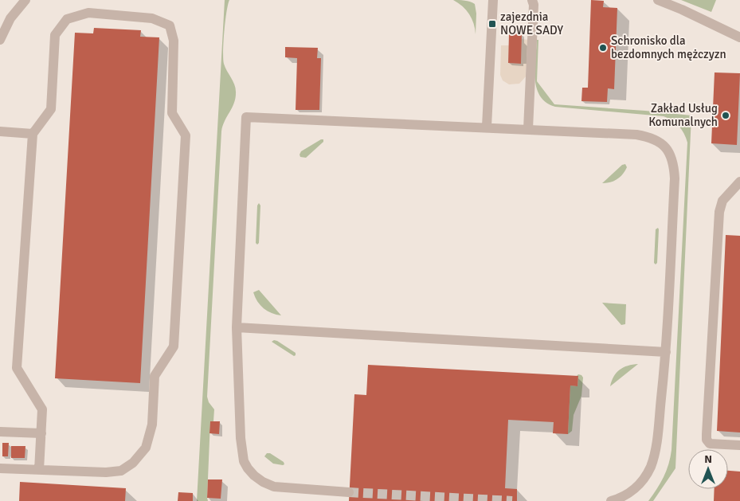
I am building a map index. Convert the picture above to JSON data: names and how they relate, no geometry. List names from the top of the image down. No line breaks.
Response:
{"places":{"transit":["zajezdnia NOWE SADY"],"other":["Schronisko dla bezdomnych mężczyzn","Zakład Usług Komunalnych"]},"north":"top"}
